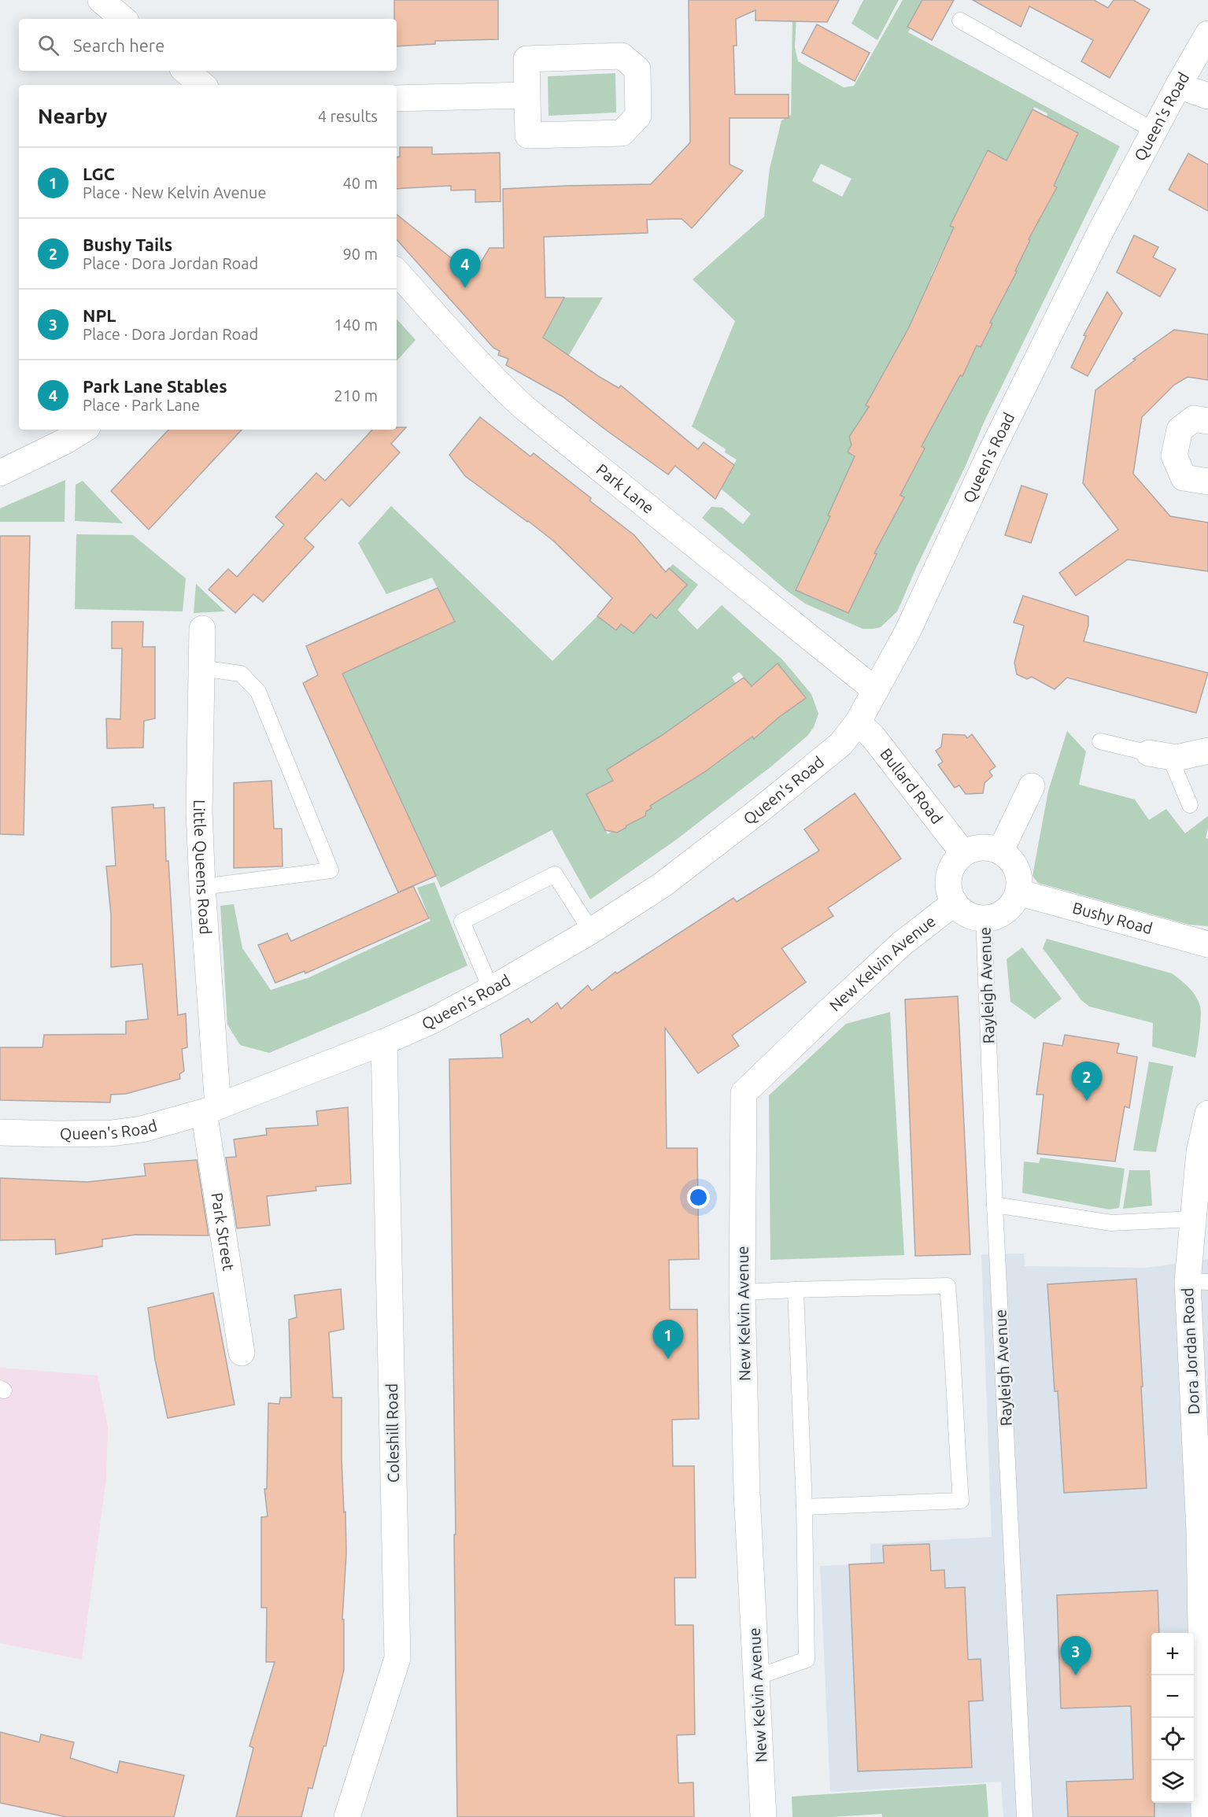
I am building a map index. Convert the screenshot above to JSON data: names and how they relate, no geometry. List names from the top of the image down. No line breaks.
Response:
{"streets":{"street":["Queen's Road","Park Lane","Bullard Road","Little Queens Road","Bushy Road","New Kelvin Avenue","Park Street","Dora Jordan Road","Coleshill Road"],"lane":["Rayleigh Avenue"]},"crossings":[["Queen's Road","Park Lane"],["Queen's Road","Bullard Road"],["Queen's Road","Little Queens Road"],["Queen's Road","Park Street"],["Queen's Road","Coleshill Road"],["Bullard Road","Bushy Road"],["Bullard Road","New Kelvin Avenue"],["Bullard Road","Rayleigh Avenue"],["Little Queens Road","Park Street"],["Bushy Road","New Kelvin Avenue"],["Bushy Road","Rayleigh Avenue"],["New Kelvin Avenue","Rayleigh Avenue"]],"page":{"search":"Search here","heading":["Nearby","4 results"],"list":[{"mark":"1","name":"LGC","note":"Place · New Kelvin Avenue","value":"40 m"},{"mark":"2","name":"Bushy Tails","note":"Place · Dora Jordan Road","value":"90 m"},{"mark":"3","name":"NPL","note":"Place · Dora Jordan Road","value":"140 m"},{"mark":"4","name":"Park Lane Stables","note":"Place · Park Lane","value":"210 m"}],"pins":["4","2","1","3"],"map_buttons":["+","−"]}}
